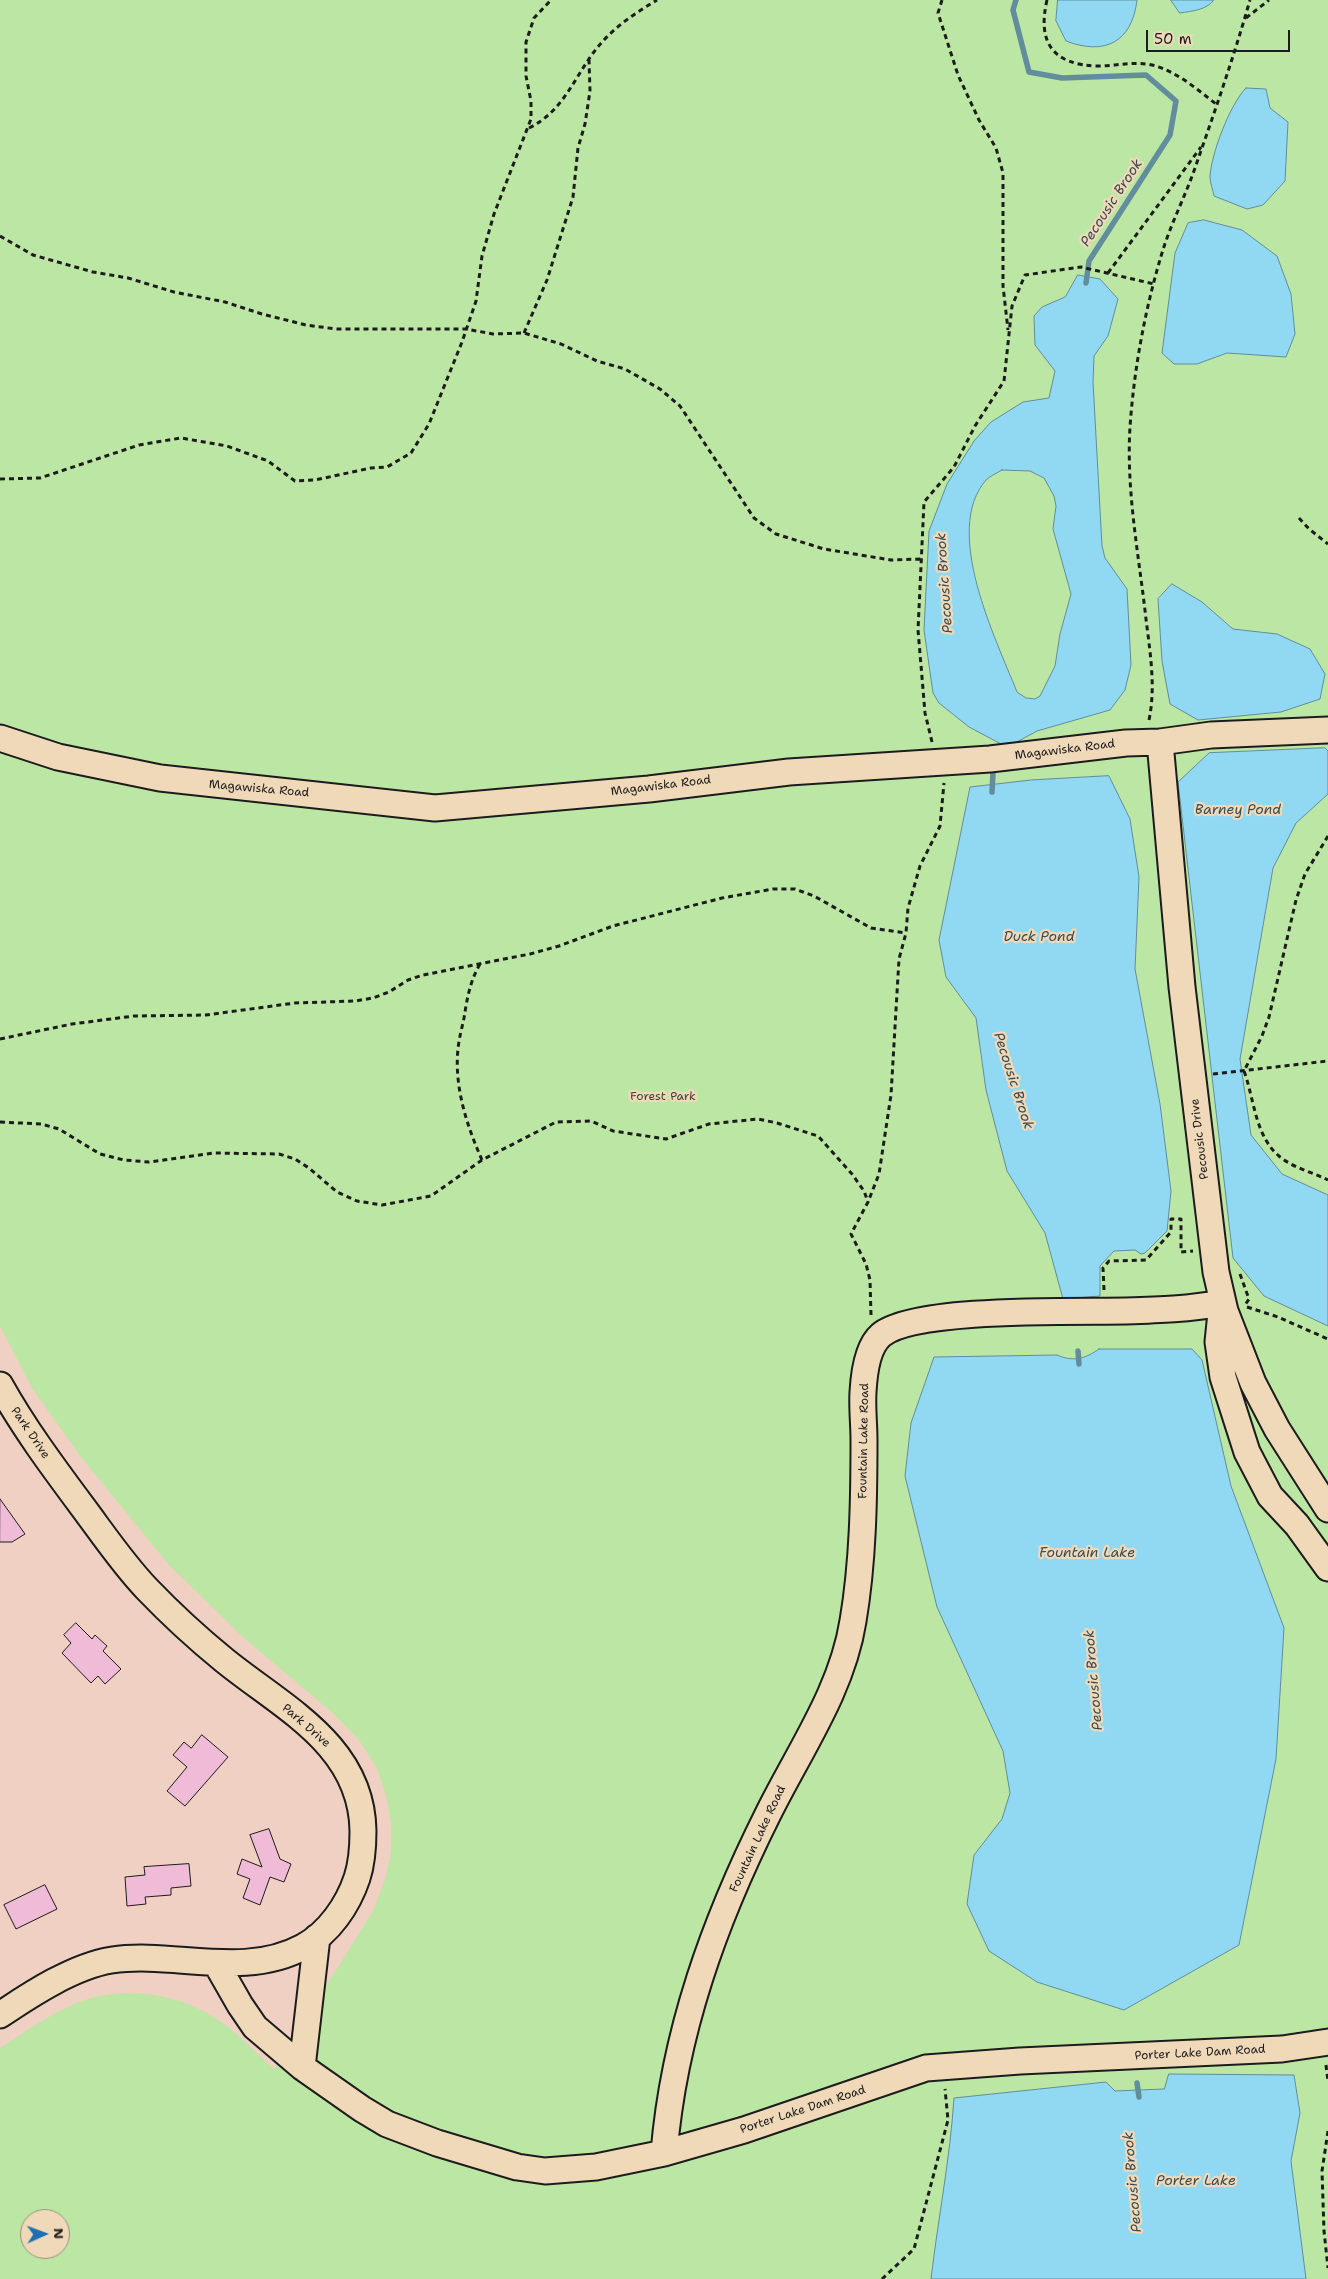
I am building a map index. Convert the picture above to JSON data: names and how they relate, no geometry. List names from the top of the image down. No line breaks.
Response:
{"streets":{"street":["Magawiska Road","Pecousic Drive","Park Drive","Fountain Lake Road","Porter Lake Dam Road"]},"crossings":[["Magawiska Road","Pecousic Drive"],["Pecousic Drive","Fountain Lake Road"],["Park Drive","Porter Lake Dam Road"],["Fountain Lake Road","Porter Lake Dam Road"]],"water":["Pecousic Brook","Barney Pond","Duck Pond","Fountain Lake","Porter Lake"],"parks":["Forest Park"],"scale_bar":"50 m","north":"right"}
